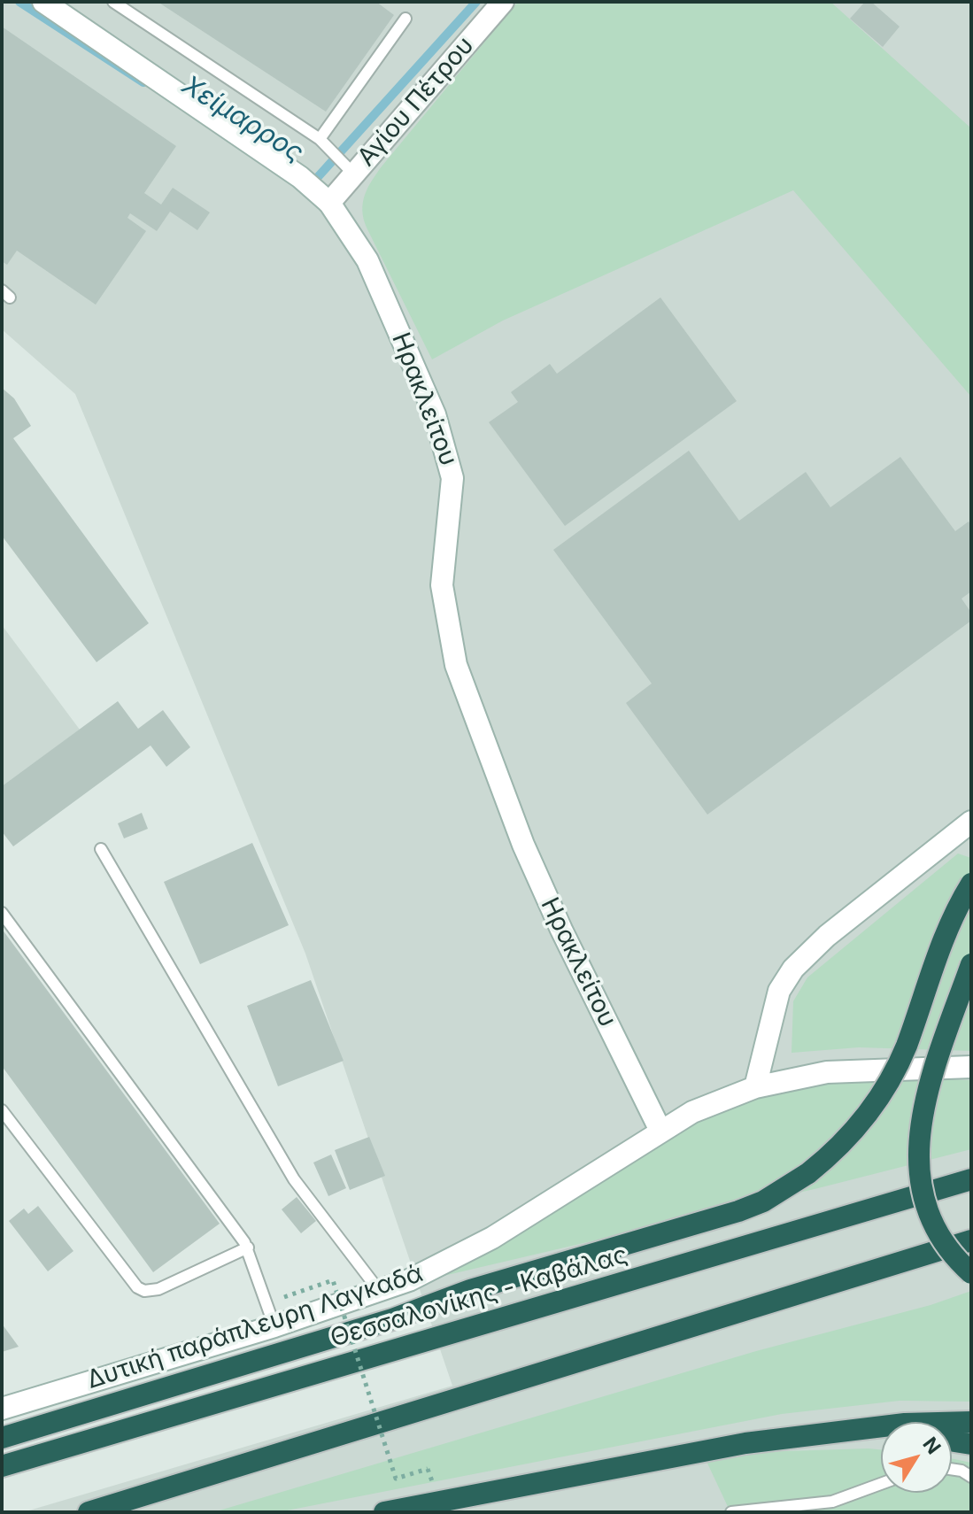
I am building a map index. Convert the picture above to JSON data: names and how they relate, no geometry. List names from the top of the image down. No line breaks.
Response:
{"streets":{"highway":["Θεσσαλονίκης - Καβάλας"],"street":["Αγίου Πέτρου","Ηρακλείτου","Δυτική παράπλευρη Λαγκαδά"]},"crossings":[["Αγίου Πέτρου","Ηρακλείτου"],["Ηρακλείτου","Δυτική παράπλευρη Λαγκαδά"]],"water":["Χείμαρρος"],"north":"top right"}
